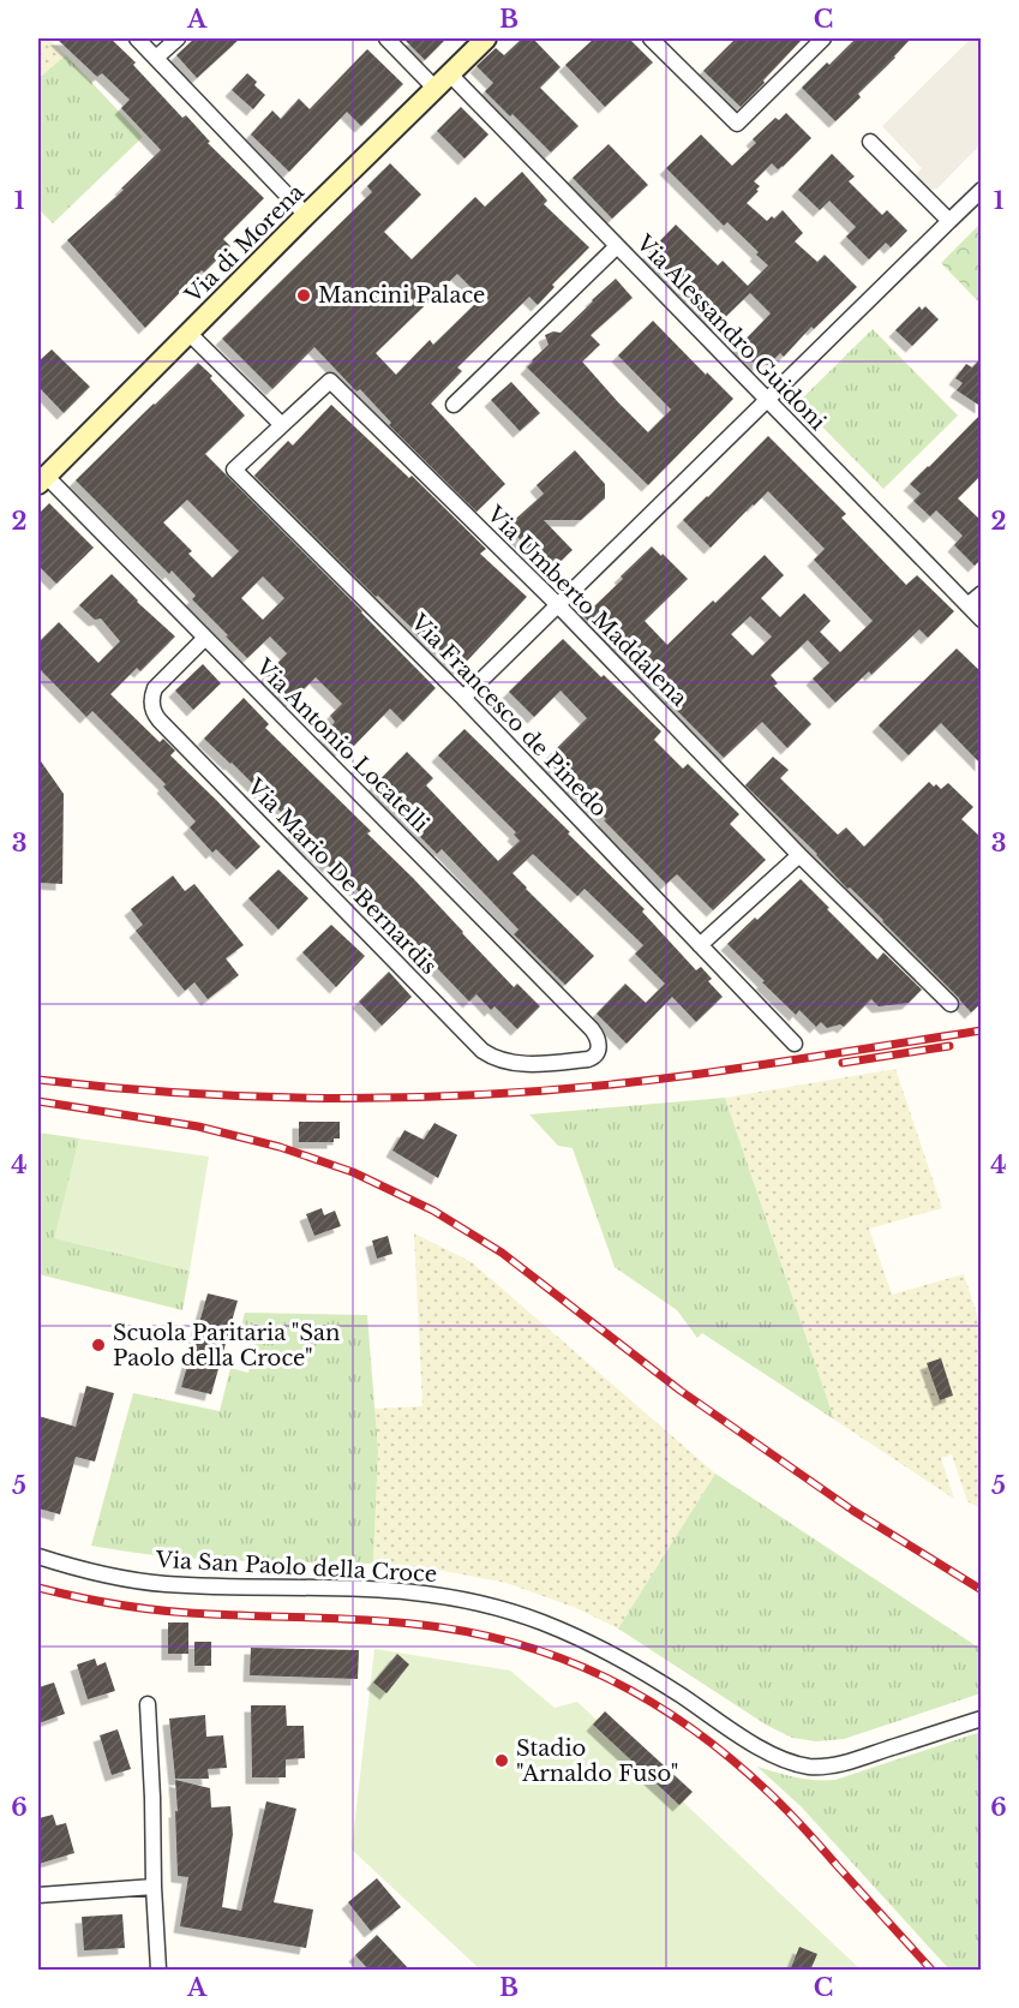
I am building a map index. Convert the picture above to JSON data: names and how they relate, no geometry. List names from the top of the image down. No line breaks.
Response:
{"streets":{"street":["Via di Morena","Via Alessandro Guidoni","Via Umberto Maddalena","Via Francesco de Pinedo","Via Antonio Locatelli","Via Mario De Bernardis","Via San Paolo della Croce"]},"crossings":[["Via di Morena","Via Alessandro Guidoni"],["Via di Morena","Via Antonio Locatelli"],["Via Umberto Maddalena","Via Francesco de Pinedo"],["Via Antonio Locatelli","Via Mario De Bernardis"]],"places":["Mancini Palace","Scuola Paritaria \"San Paolo della Croce\"","Stadio \"Arnaldo Fuso\""],"grid":{"columns":["A","B","C"],"rows":["1","2","3","4","5","6"]}}
